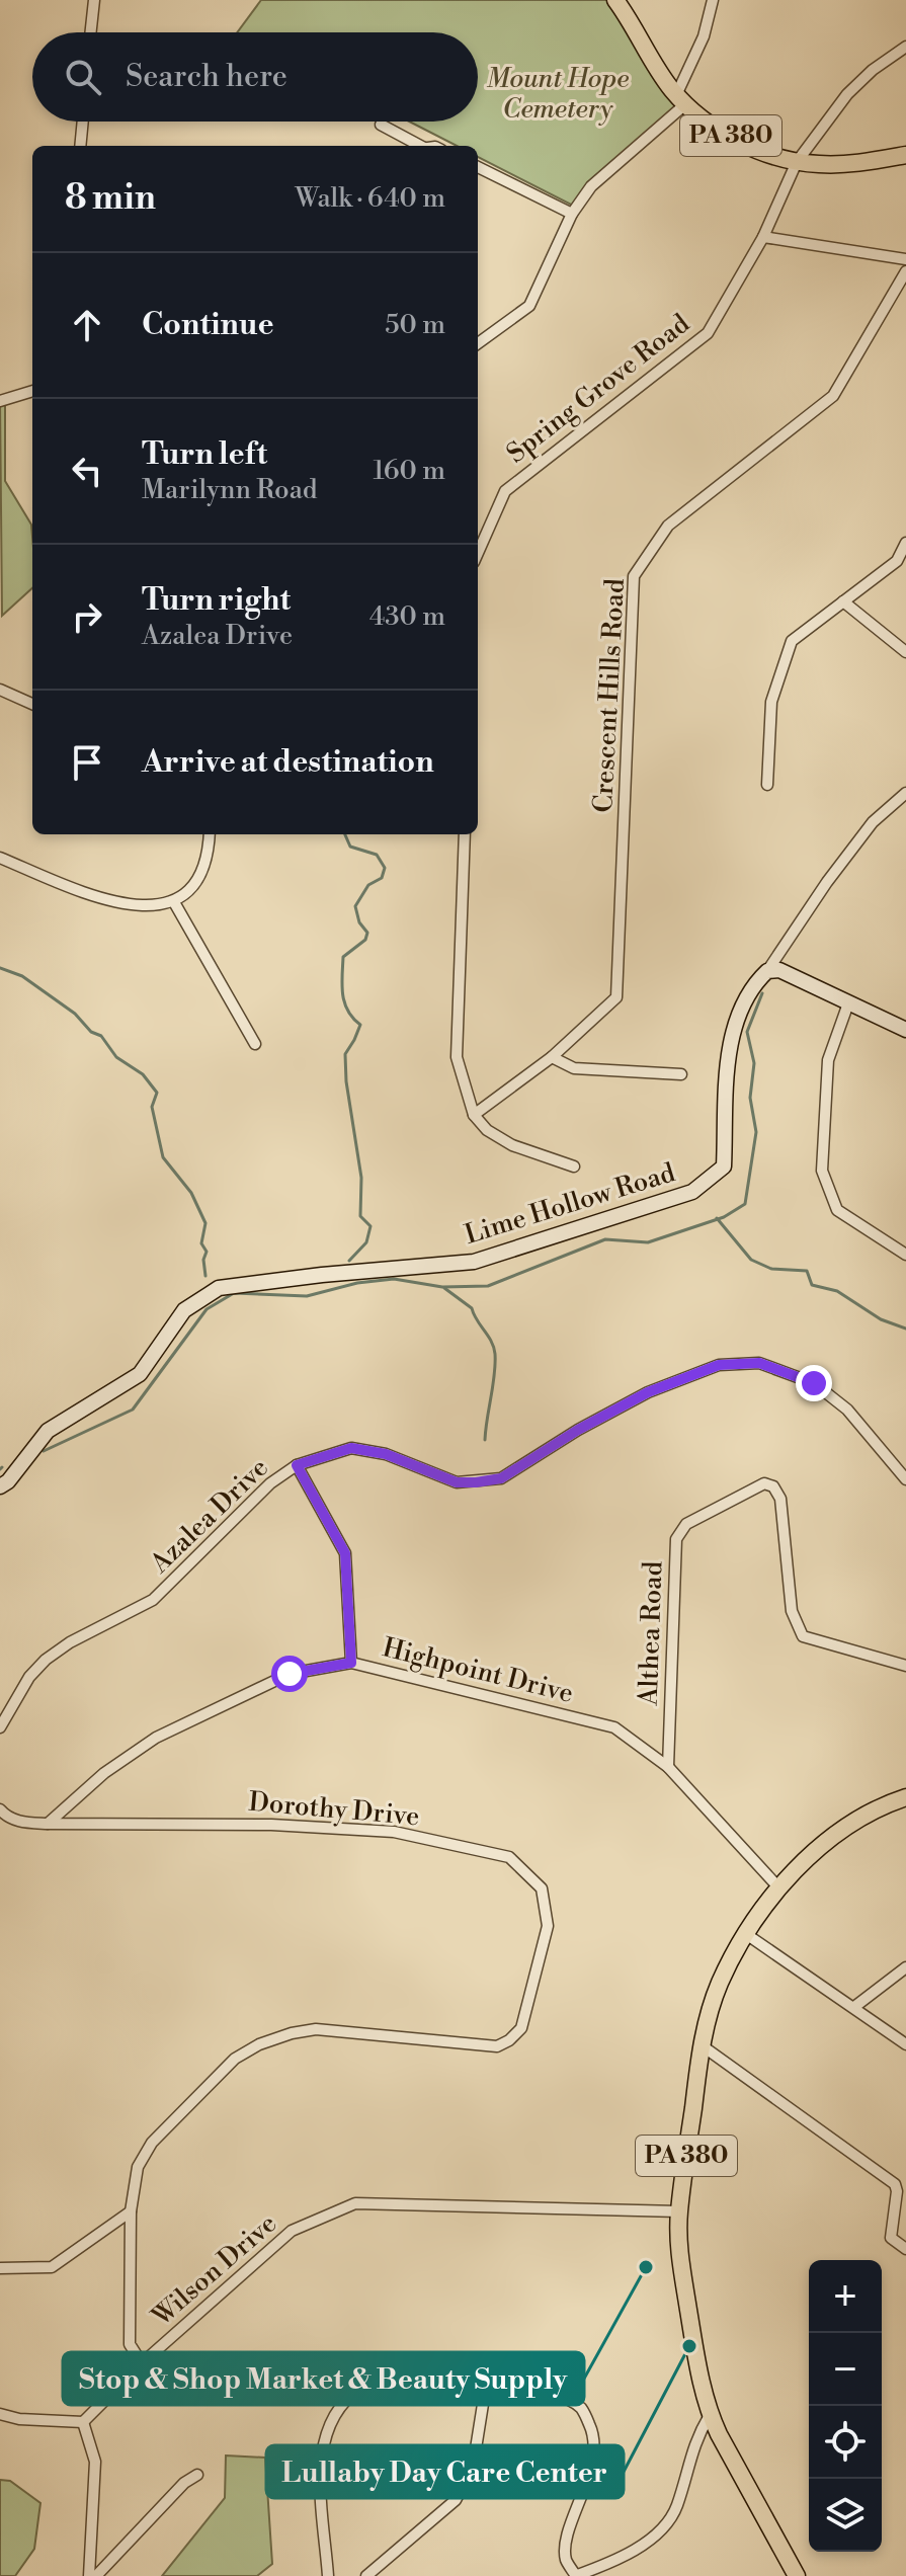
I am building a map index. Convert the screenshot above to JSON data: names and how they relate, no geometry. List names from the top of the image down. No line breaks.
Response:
{"streets":{"main road":["PA 380"],"street":["Spring Grove Road","Crescent Hills Road","Lime Hollow Road","Azalea Drive","Althea Road","Highpoint Drive","Dorothy Drive","Wilson Drive"]},"crossings":[["PA 380","Spring Grove Road"],["PA 380","Highpoint Drive"],["PA 380","Wilson Drive"],["Althea Road","Highpoint Drive"],["Highpoint Drive","Dorothy Drive"],["Dorothy Drive","Wilson Drive"]],"parks":["Mount Hope Cemetery"],"places":["Stop & Shop Market & Beauty Supply","Lullaby Day Care Center"],"page":{"search":"Search here","heading":["8 min","Walk · 640 m"],"list":[["Continue","50 m"],["Turn left","Marilynn Road","160 m"],["Turn right","Azalea Drive","430 m"],"Arrive at destination"],"map_buttons":["+","−"]}}
